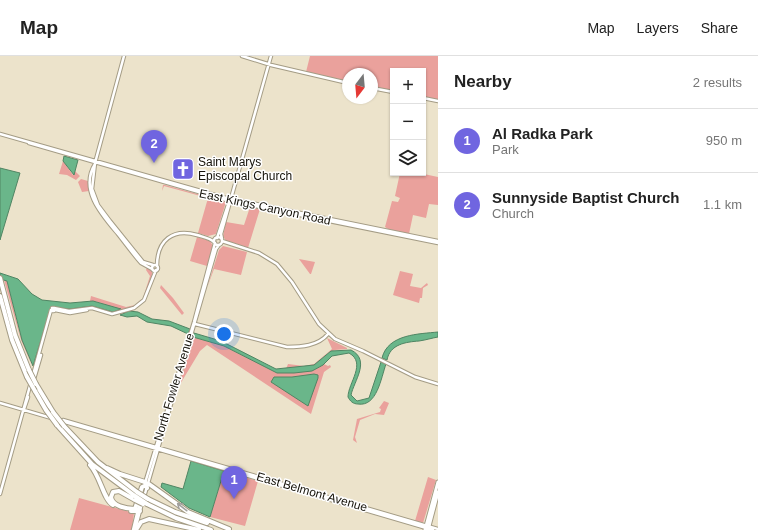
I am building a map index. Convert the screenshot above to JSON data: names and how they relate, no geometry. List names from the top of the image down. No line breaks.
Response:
{"streets":{"street":["East Kings Canyon Road","North Fowler Avenue","East Belmont Avenue"]},"crossings":[["North Fowler Avenue","East Belmont Avenue"]],"places":{"church":["Saint Marys Episcopal Church"]},"north":"bottom","page":{"header":"Map","nav":["Map","Layers","Share"],"heading":["Nearby","2 results"],"map_buttons":["+","−"],"list":[{"mark":"1","name":"Al Radka Park","note":"Park","value":"950 m"},{"mark":"2","name":"Sunnyside Baptist Church","note":"Church","value":"1.1 km"}],"pins":["2","1"]}}
